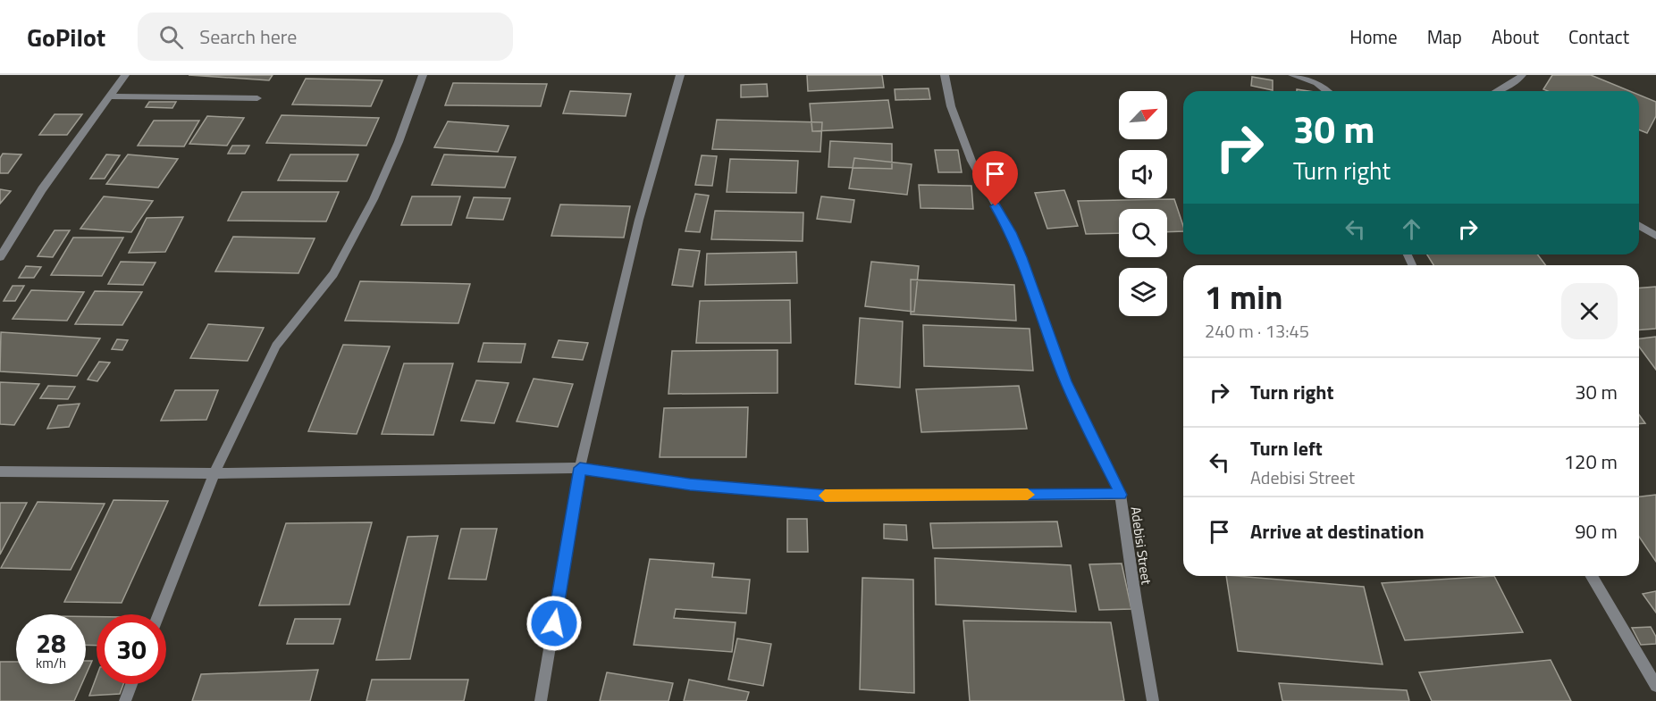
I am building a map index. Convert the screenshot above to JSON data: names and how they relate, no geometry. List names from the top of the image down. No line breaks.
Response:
{"streets":{"street":["Adebisi Street"]},"north":"top right","page":{"header":"GoPilot","search":"Search here","nav":["Home","Map","About","Contact"],"turn":["30 m","Turn right"],"heading":["1 min","240 m · 13:45"],"list":[{"name":"Turn right","value":"30 m"},{"name":"Turn left","note":"Adebisi Street","value":"120 m"},{"name":"Arrive at destination","value":"90 m"}],"speed":"28 km/h","limit":"30"}}
